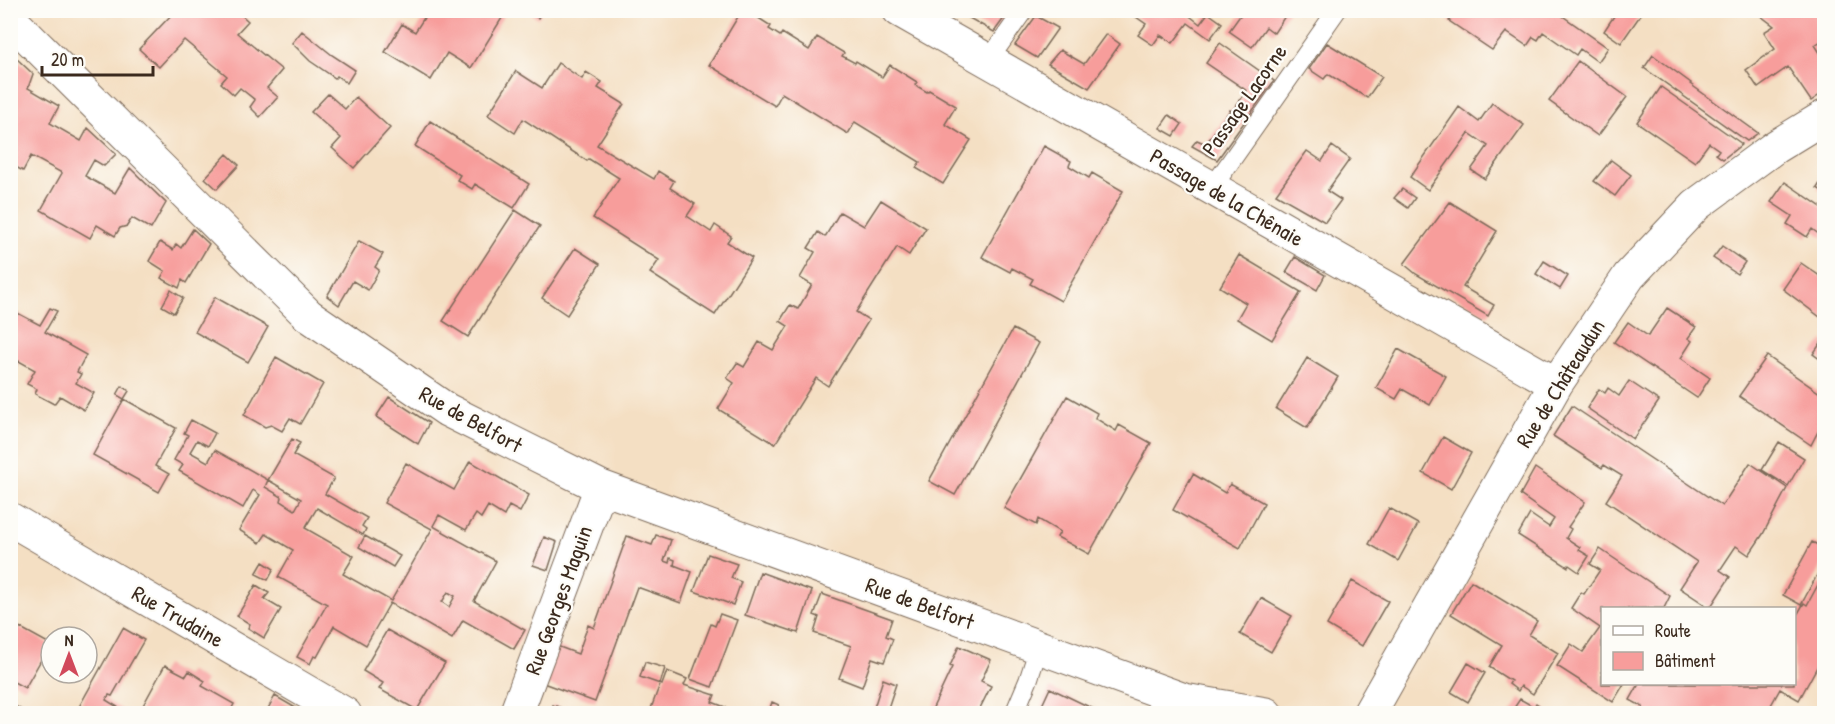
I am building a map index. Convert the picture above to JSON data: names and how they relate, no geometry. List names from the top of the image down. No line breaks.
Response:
{"streets":{"street":["Passage de la Chênaie","Rue de Châteaudun","Rue de Belfort","Rue Georges Maguin","Rue Trudaine"],"lane":["Passage Lacorne"]},"crossings":[["Passage Lacorne","Passage de la Chênaie"],["Passage de la Chênaie","Rue de Châteaudun"],["Rue de Belfort","Rue Georges Maguin"]],"legend":["Route","Bâtiment"],"scale_bar":"20 m","north":"top"}
